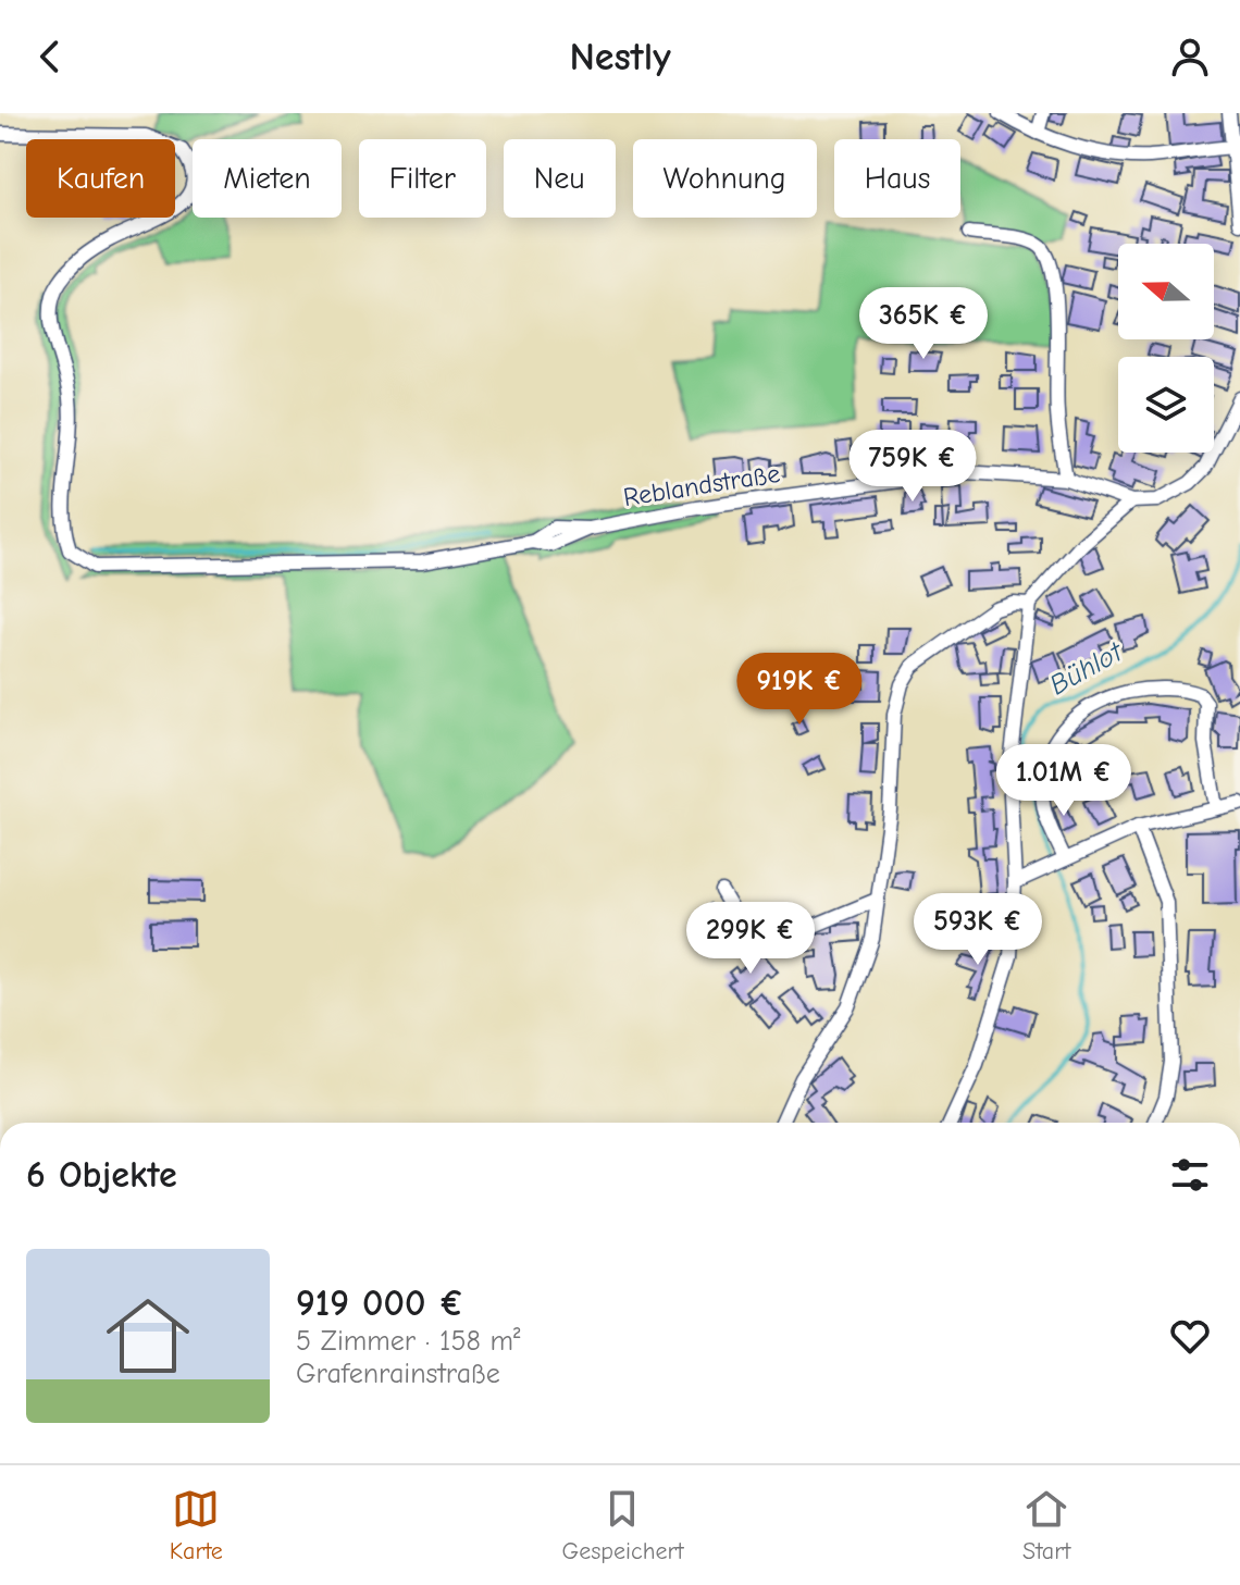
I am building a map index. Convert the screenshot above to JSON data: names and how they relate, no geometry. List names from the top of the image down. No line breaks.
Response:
{"streets":{"street":["Reblandstraße"]},"water":["Bühlot"],"north":"left","page":{"header":"Nestly","chip":["Kaufen","Mieten","Filter","Neu","Wohnung","Haus"],"price":["365K €","759K €","919K €","1.01M €","593K €","299K €"],"heading":"6 Objekte","list":[{"name":"919 000 €","note":"5 Zimmer · 158 m² · Grafenrainstraße"}],"tabs":["Karte","Gespeichert","Start"]}}
